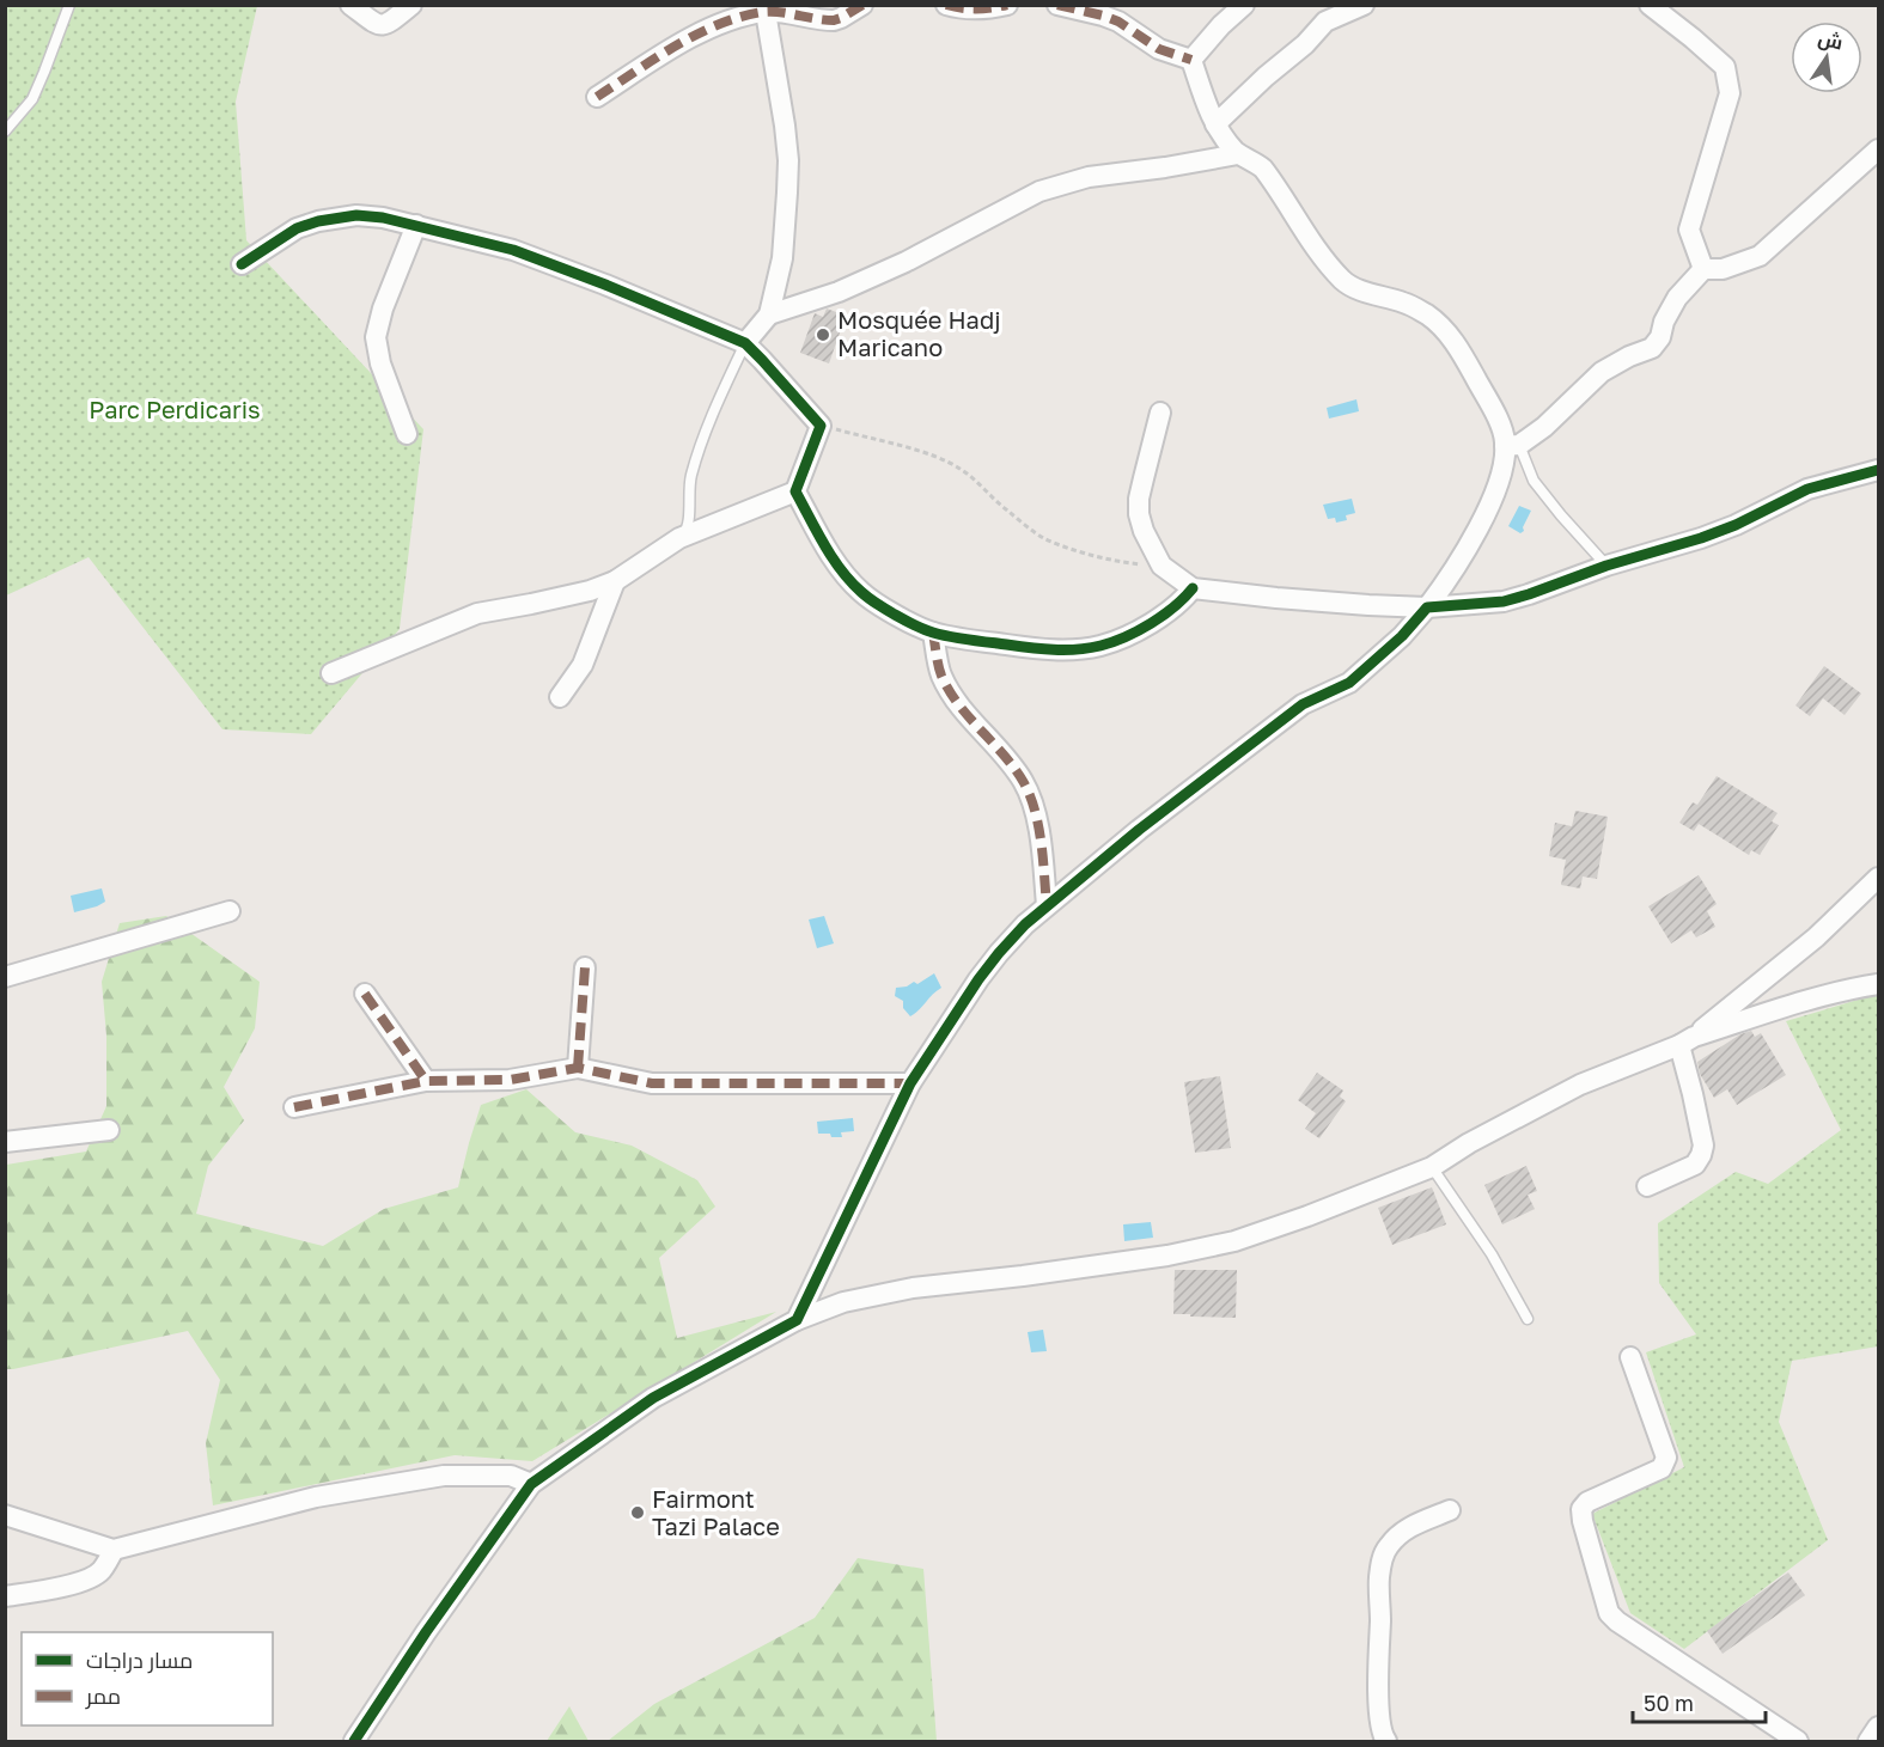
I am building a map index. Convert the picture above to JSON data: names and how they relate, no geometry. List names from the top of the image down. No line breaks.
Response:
{"parks":["Parc Perdicaris"],"places":["Mosquée Hadj Maricano","Fairmont Tazi Palace"],"legend":["مسار دراجات","ممر"],"scale_bar":"50 m","north":"top"}
